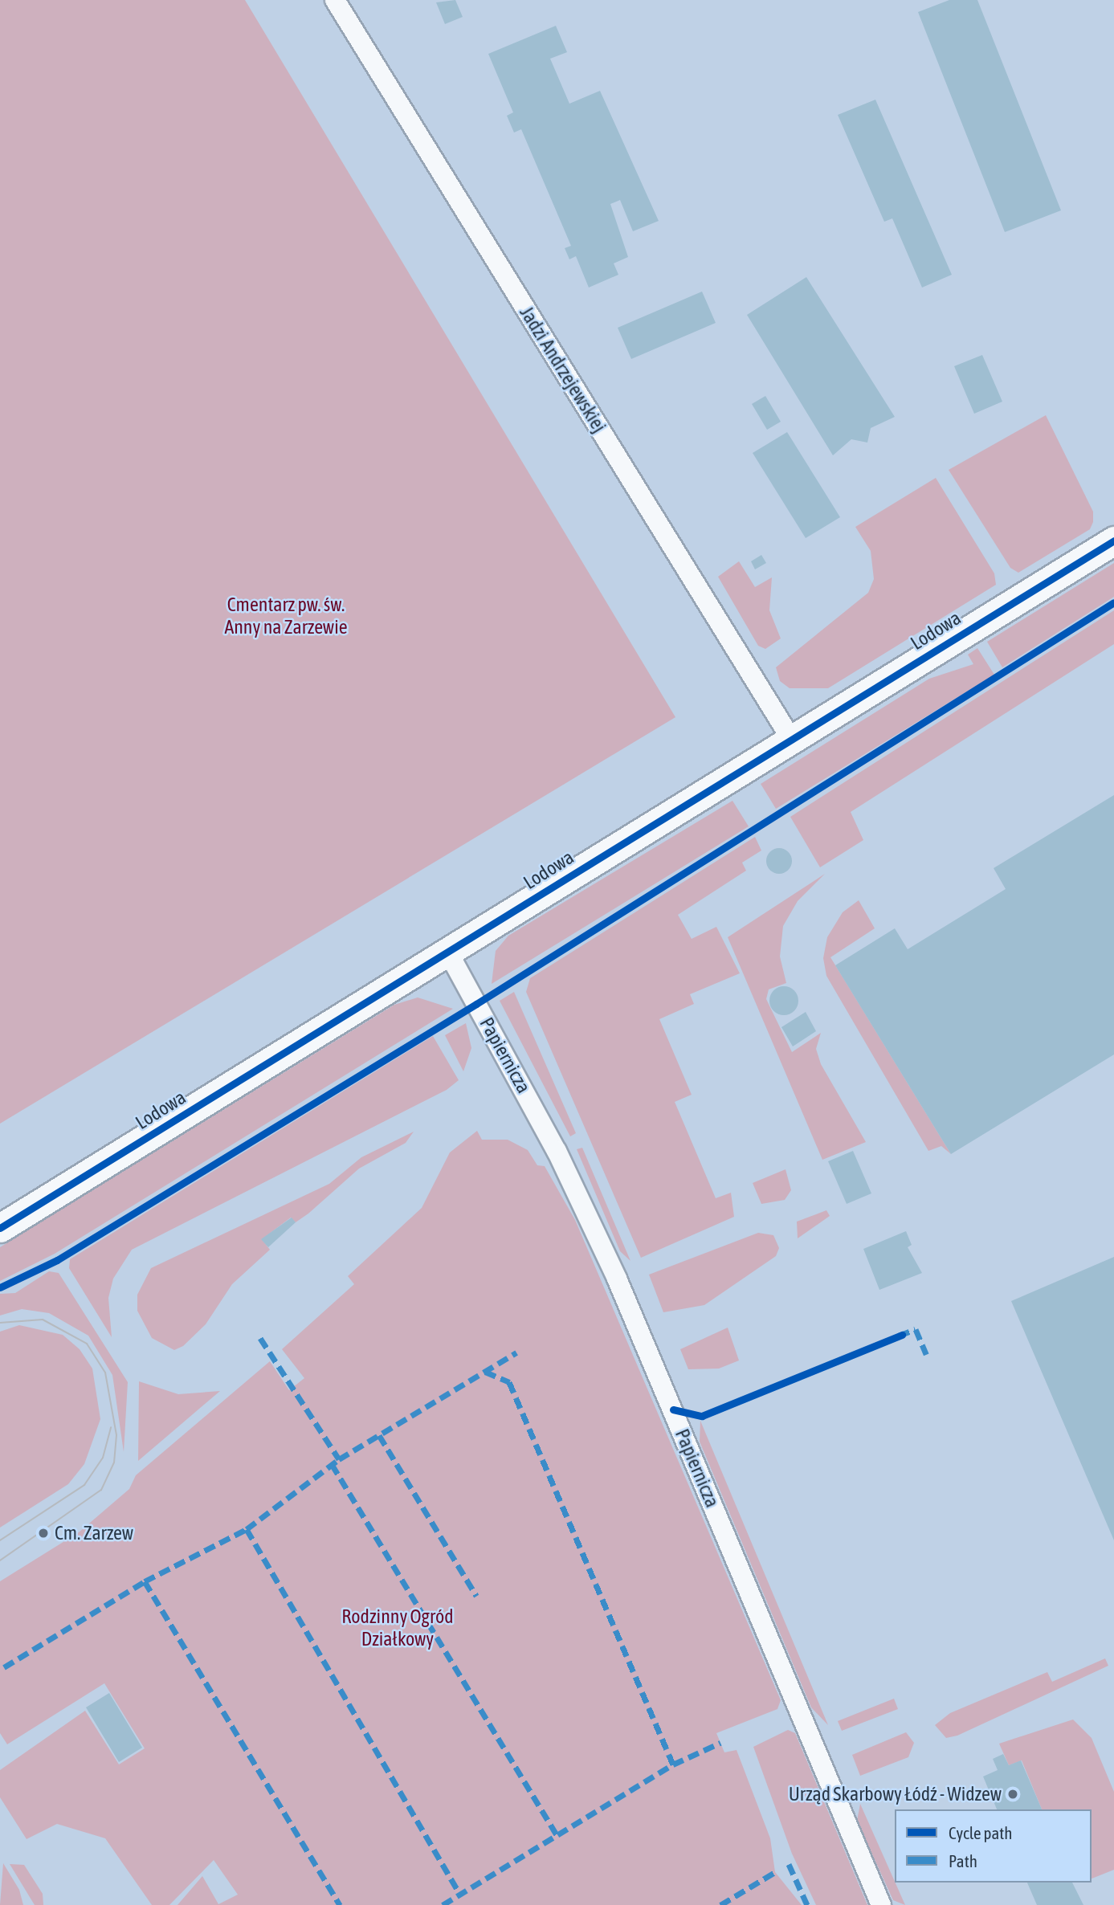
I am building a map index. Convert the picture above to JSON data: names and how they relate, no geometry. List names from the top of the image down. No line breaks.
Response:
{"streets":{"street":["Jadzi Andrzejewskiej","Lodowa","Papiernicza"]},"crossings":[["Jadzi Andrzejewskiej","Lodowa"],["Lodowa","Papiernicza"]],"parks":["Cmentarz pw. św. Anny na Zarzewie","Rodzinny Ogród Działkowy"],"places":["Cm. Zarzew","Urząd Skarbowy Łódź - Widzew"],"legend":["Cycle path","Path"]}
